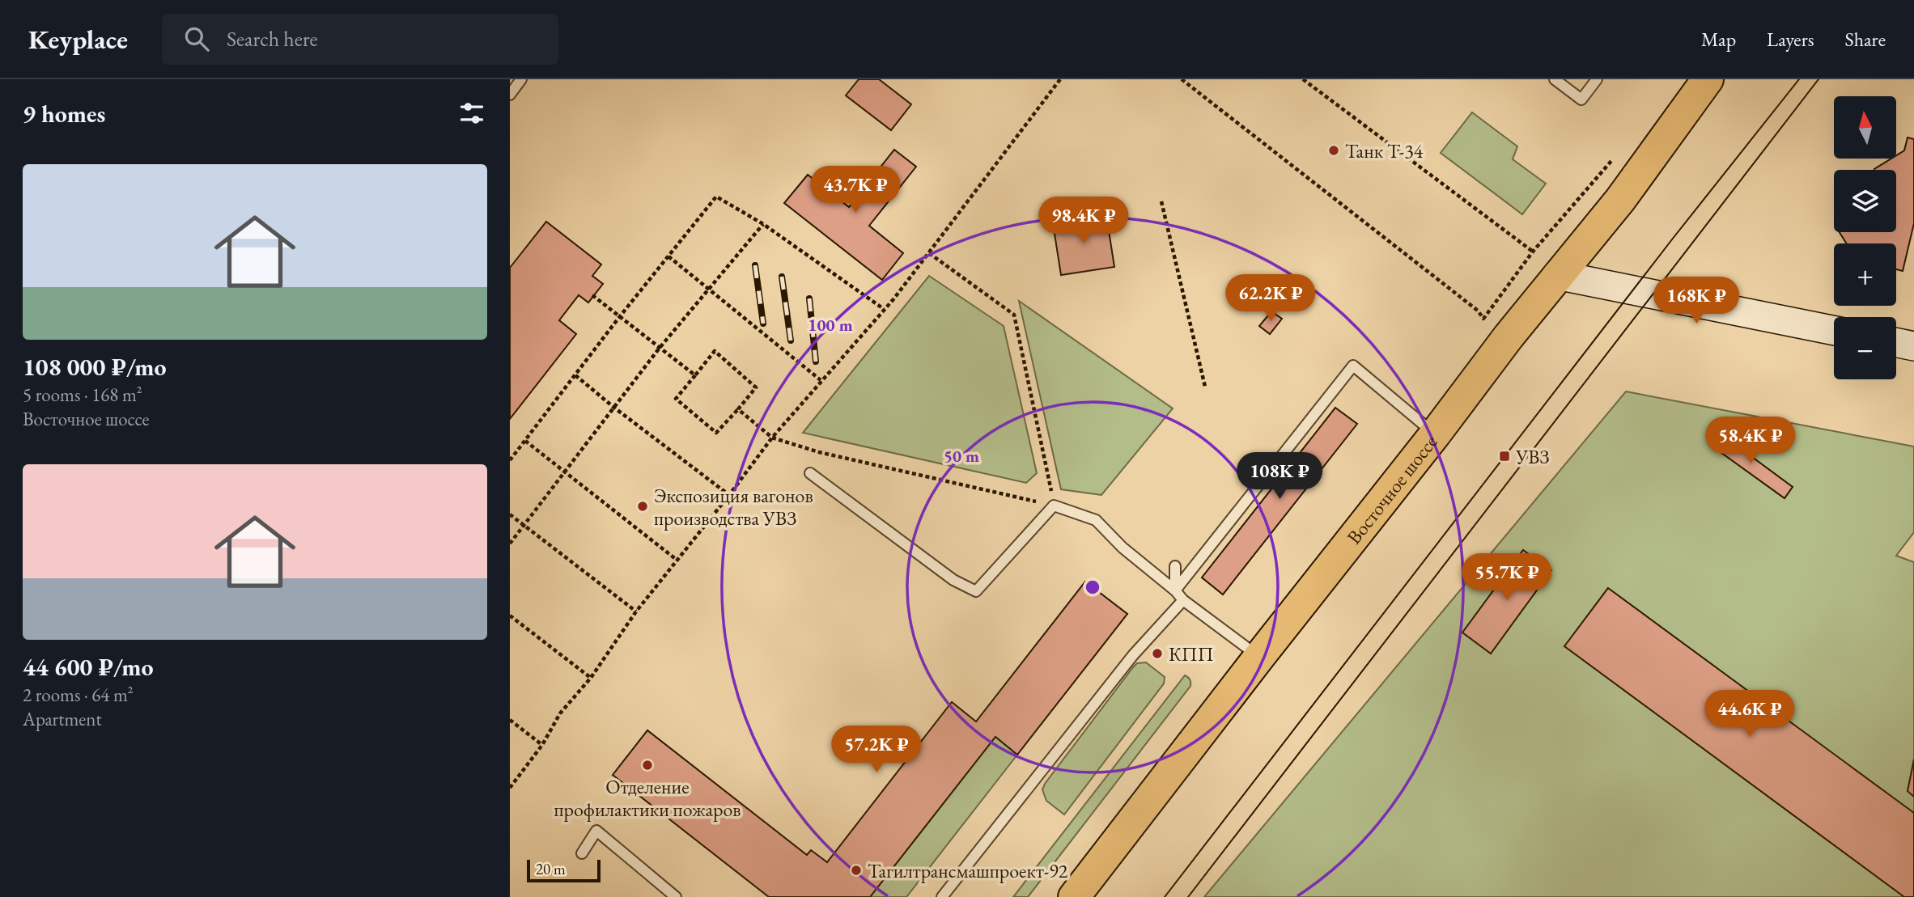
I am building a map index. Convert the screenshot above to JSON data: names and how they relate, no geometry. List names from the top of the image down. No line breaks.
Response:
{"streets":{"main road":["Восточное шоссе"]},"places":{"other":["Танк Т-34","Экспозиция вагонов производства УВЗ","КПП","Отделение профилактики пожаров","Тагилтрансмашпроект-92"],"transit":["УВЗ"]},"scale_bar":"20 m","north":"top","page":{"header":"Keyplace","search":"Search here","nav":["Map","Layers","Share"],"heading":"9 homes","map_buttons":["+","−"],"list":[{"name":"108 000 ₽/mo","note":"5 rooms · 168 m² · Восточное шоссе"},{"name":"44 600 ₽/mo","note":"2 rooms · 64 m² · Apartment"}],"price":["43.7K ₽","98.4K ₽","62.2K ₽","168K ₽","58.4K ₽","108K ₽","55.7K ₽","44.6K ₽","57.2K ₽"],"scale":"20 m"},"rings":["100 m","50 m"]}
